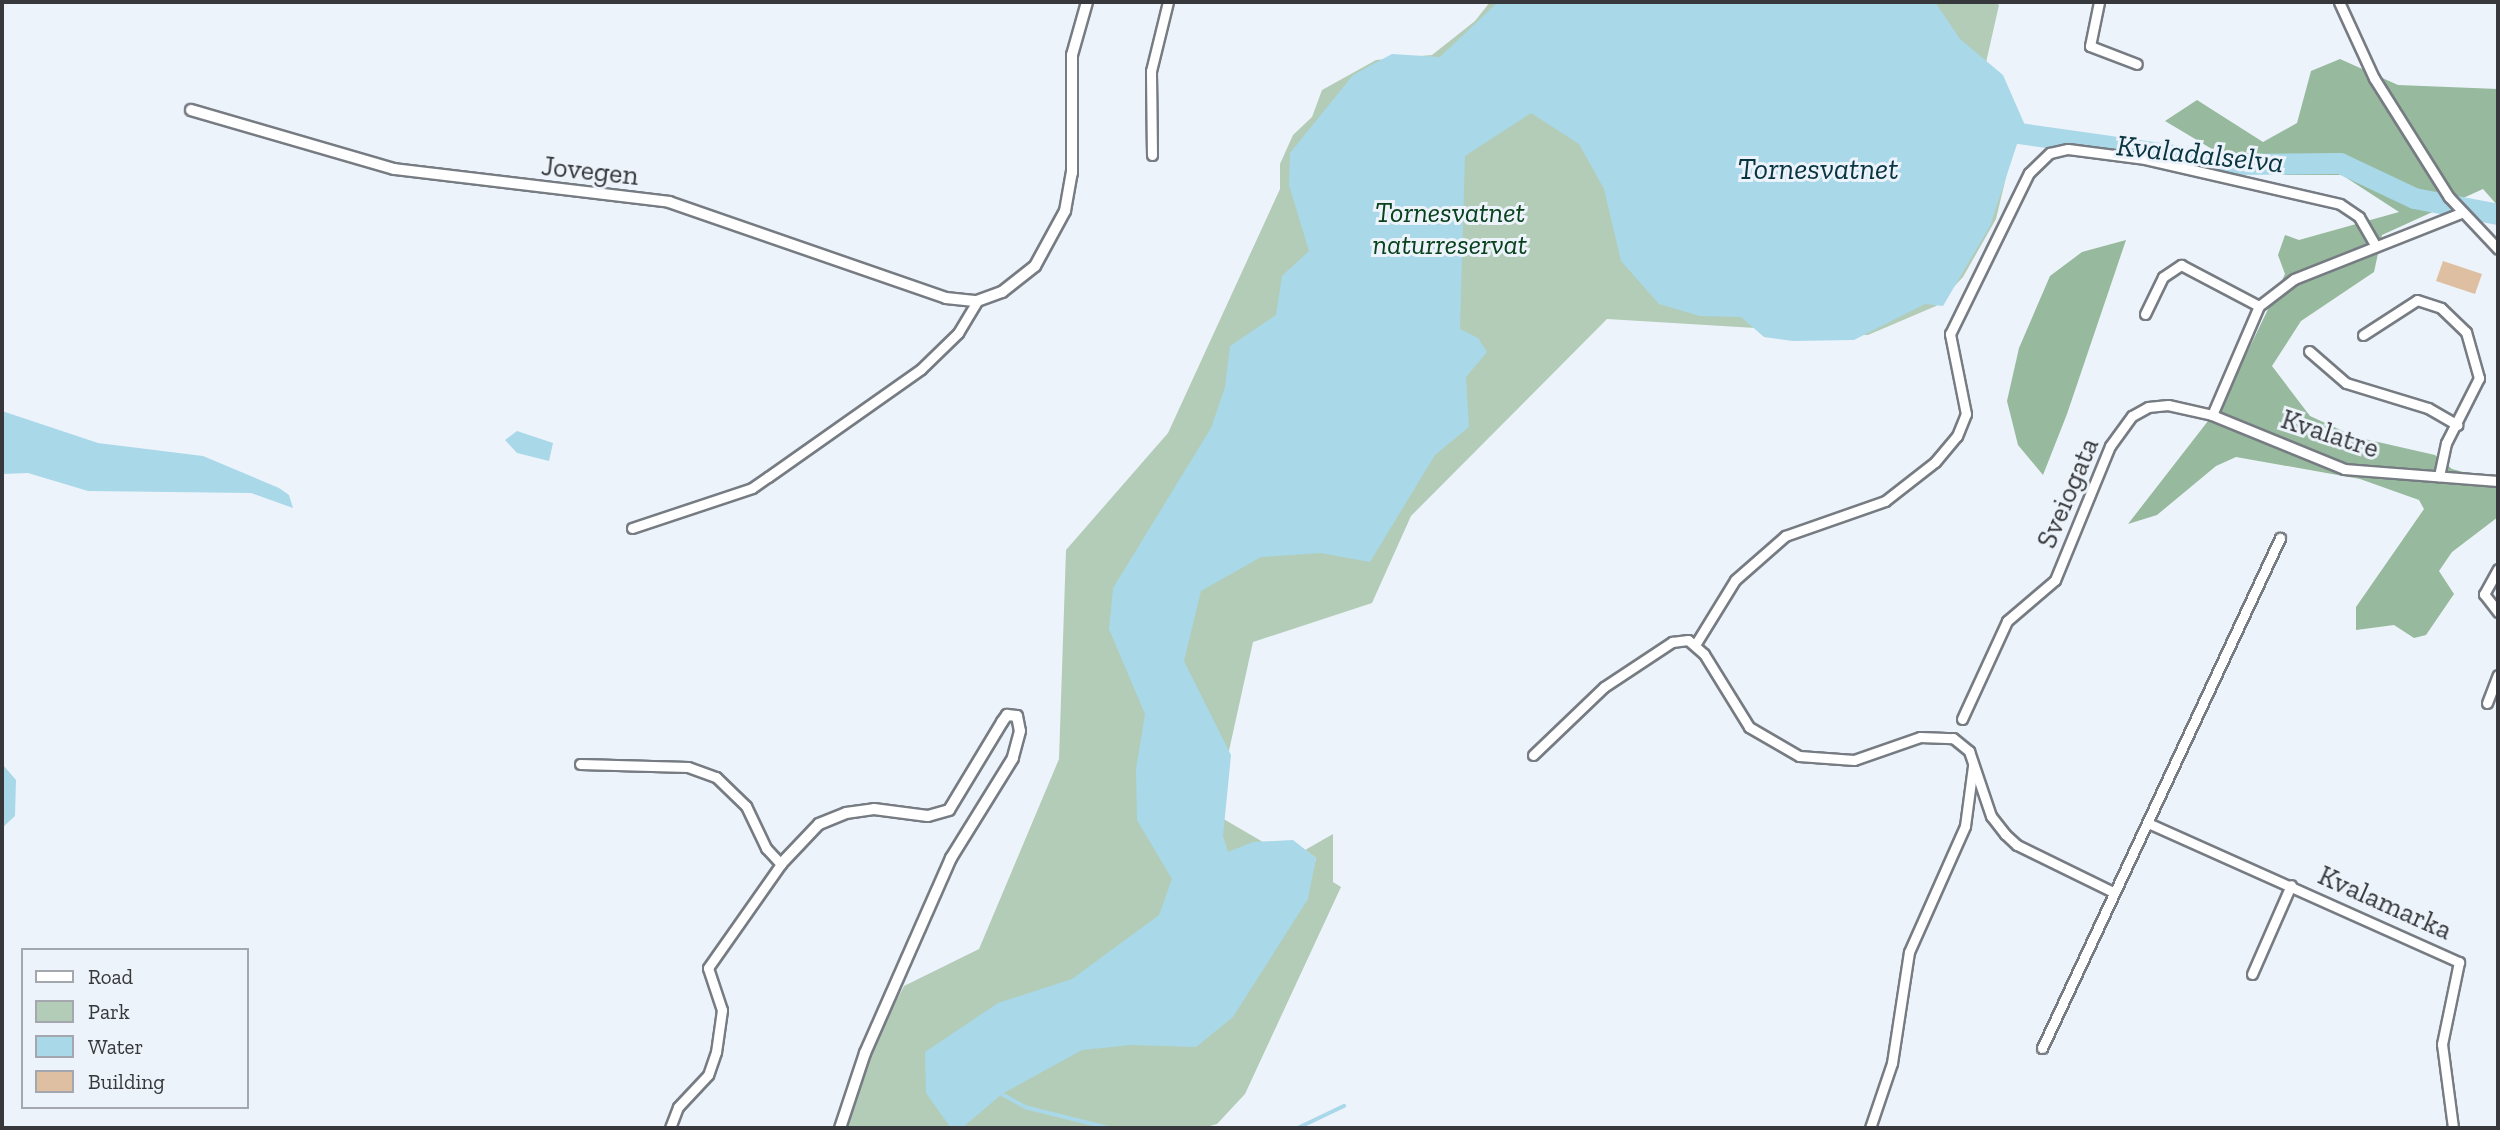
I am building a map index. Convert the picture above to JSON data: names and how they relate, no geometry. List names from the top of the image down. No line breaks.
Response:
{"streets":{"street":["Jovegen","Kvalatre","Sveiogata","Kvalamarka"]},"crossings":[["Kvalatre","Sveiogata"]],"water":["Kvaladalselva","Tornesvatnet"],"parks":["Tornesvatnet naturreservat"],"legend":["Road","Park","Water","Building"]}
